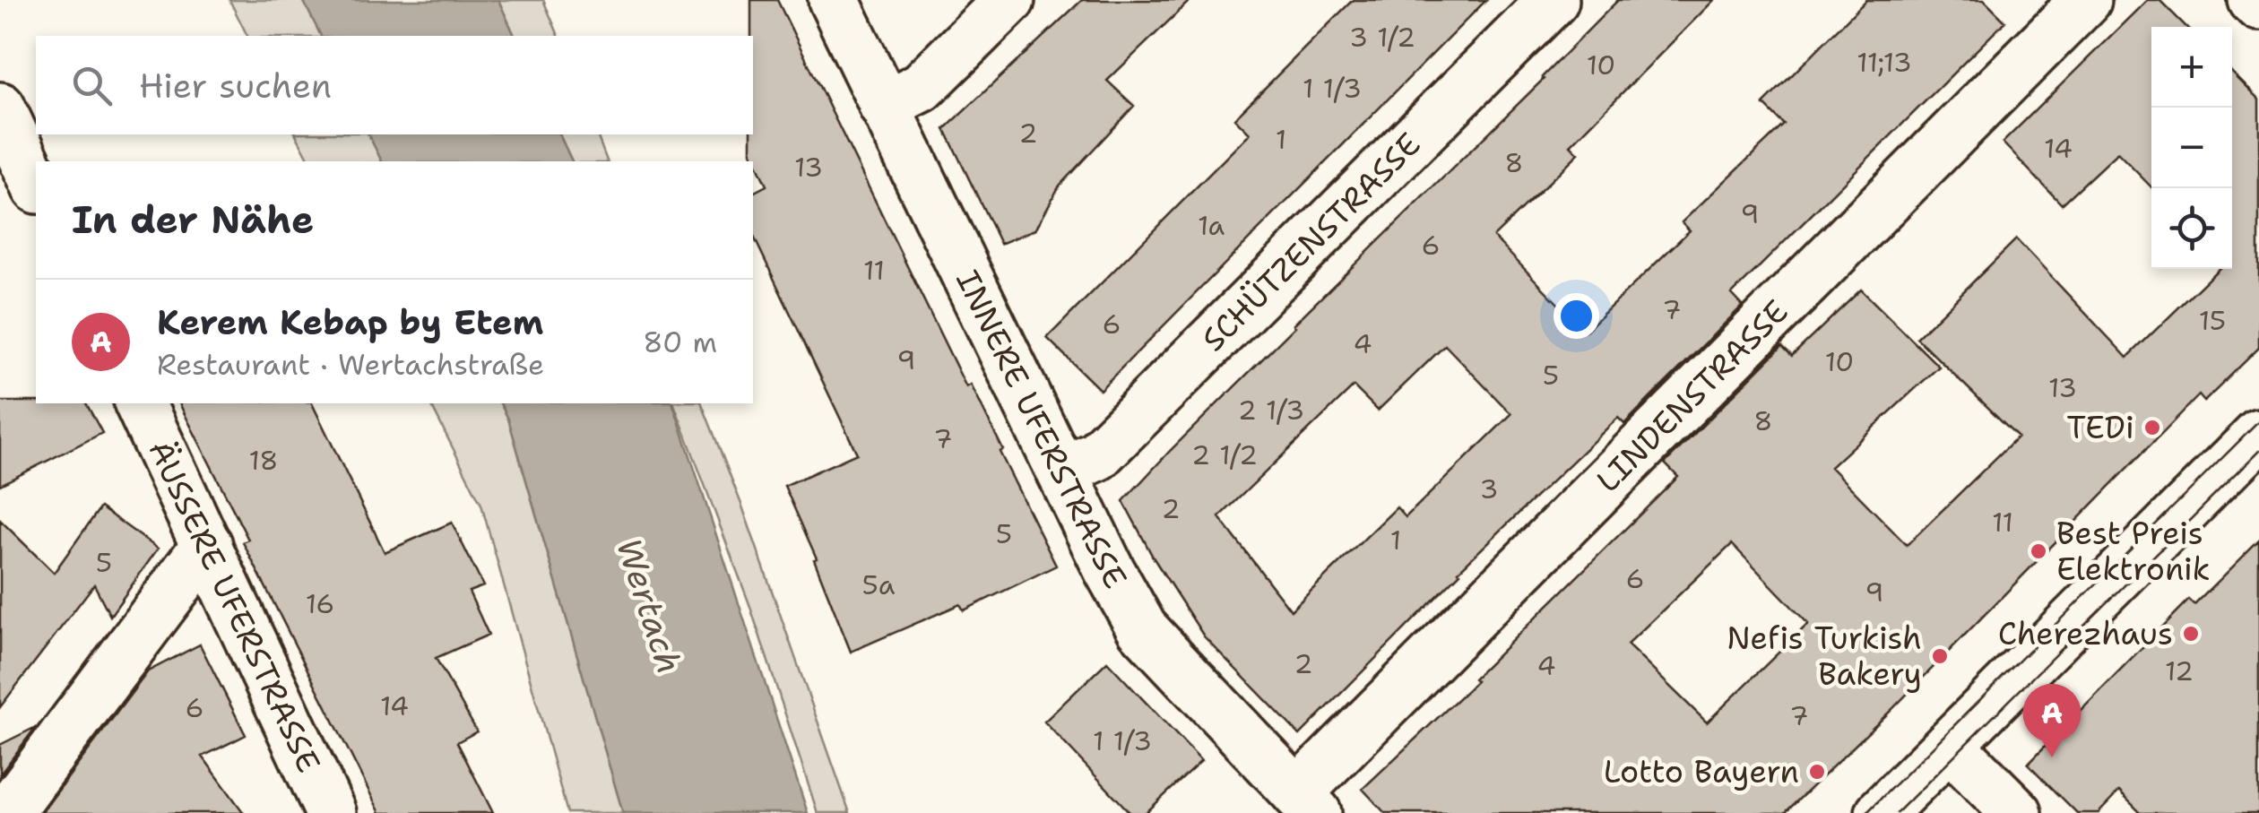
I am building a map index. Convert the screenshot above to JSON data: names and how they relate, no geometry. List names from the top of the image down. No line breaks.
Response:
{"streets":{"street":["SCHÜTZENSTRASSE","LINDENSTRASSE","INNERE UFERSTRASSE","ÄUSSERE UFERSTRASSE"]},"crossings":[["SCHÜTZENSTRASSE","INNERE UFERSTRASSE"],["LINDENSTRASSE","INNERE UFERSTRASSE"]],"water":["Wertach"],"places":["TEDi","Best Preis Elektronik","Cherezhaus","Nefis Turkish Bakery","Lotto Bayern"],"house_numbers":["3 1/2","11;13","10","1 1/3","2","1","14","8","13","9","1a","6","11","7","15","6","4","9","10","5","13","2 1/3","8","7","2 1/2","18","3","2","11","5","1","5","6","5a","9","16","2","4","12","14","6","7","1 1/3"],"page":{"map_buttons":["+","−"],"search":"Hier suchen","heading":"In der Nähe","list":[{"mark":"A","name":"Kerem Kebap by Etem","note":"Restaurant · Wertachstraße","value":"80 m"}],"pins":"A"}}
